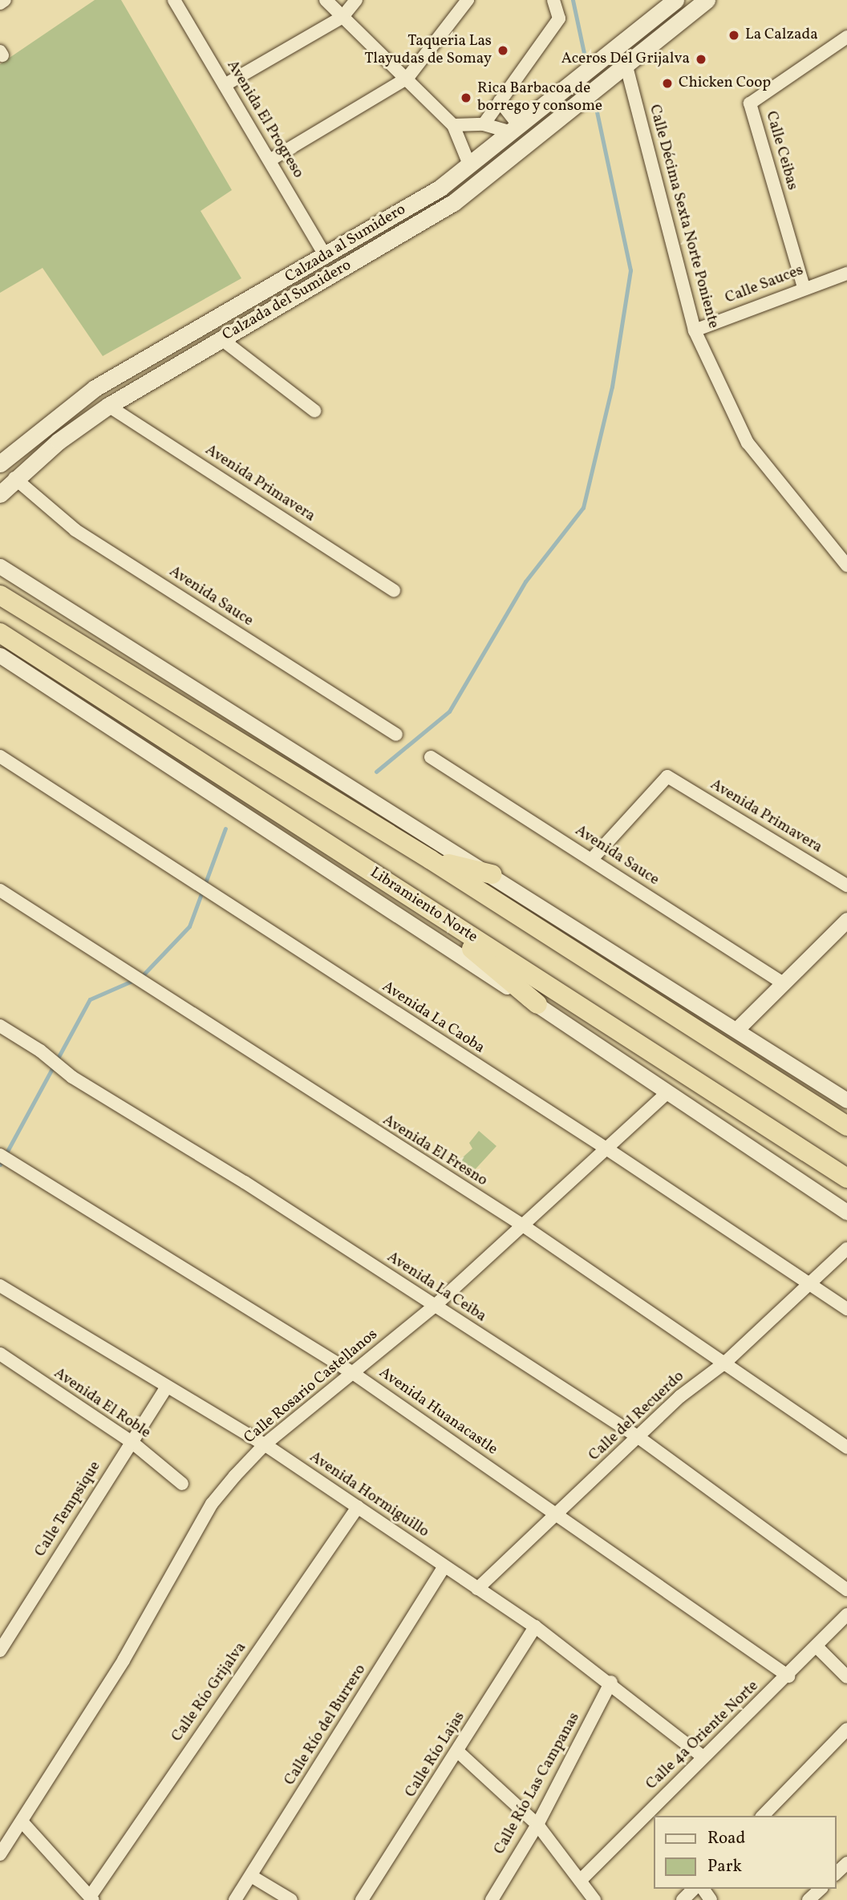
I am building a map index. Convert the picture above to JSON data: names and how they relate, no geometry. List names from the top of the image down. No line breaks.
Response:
{"streets":{"highway":["Libramiento Norte"],"main road":["Calzada al Sumidero","Calzada del Sumidero"],"street":["Avenida El Progreso","Calle Ceibas","Calle Décima Sexta Norte Poniente","Calle Sauces","Avenida Primavera","Avenida Sauce","Avenida La Caoba","Avenida El Fresno","Avenida La Ceiba","Calle Rosario Castellanos","Avenida El Roble","Avenida Huanacastle","Calle del Recuerdo","Avenida Hormiguillo","Calle Tempsique","Calle Río Grijalva","Calle Río del Burrero","Calle 4a Oriente Norte","Calle Río Lajas","Calle Río Las Campanas"]},"crossings":[["Avenida El Progreso","Calzada al Sumidero"],["Calle Ceibas","Calle Sauces"],["Calle Décima Sexta Norte Poniente","Calle Sauces"],["Calle Décima Sexta Norte Poniente","Calzada del Sumidero"],["Calzada del Sumidero","Avenida Primavera"],["Calzada del Sumidero","Avenida Sauce"],["Avenida Primavera","Avenida Sauce"],["Avenida La Caoba","Calle Rosario Castellanos"],["Avenida La Caoba","Calle del Recuerdo"],["Avenida El Fresno","Calle Rosario Castellanos"],["Avenida El Fresno","Calle del Recuerdo"],["Avenida La Ceiba","Calle Rosario Castellanos"],["Avenida La Ceiba","Calle del Recuerdo"],["Calle Rosario Castellanos","Avenida Huanacastle"],["Calle Rosario Castellanos","Avenida Hormiguillo"],["Avenida El Roble","Calle Tempsique"],["Avenida Huanacastle","Calle del Recuerdo"],["Avenida Huanacastle","Calle 4a Oriente Norte"],["Calle del Recuerdo","Avenida Hormiguillo"],["Avenida Hormiguillo","Calle Tempsique"],["Avenida Hormiguillo","Calle Río Grijalva"],["Avenida Hormiguillo","Calle Río del Burrero"],["Avenida Hormiguillo","Calle 4a Oriente Norte"],["Avenida Hormiguillo","Calle Río Lajas"],["Avenida Hormiguillo","Calle Río Las Campanas"]],"places":["La Calzada","Taqueria Las Tlayudas de Somay","Aceros Del Grijalva","Chicken Coop","Rica Barbacoa de borrego y consome"],"legend":["Road","Park"]}
